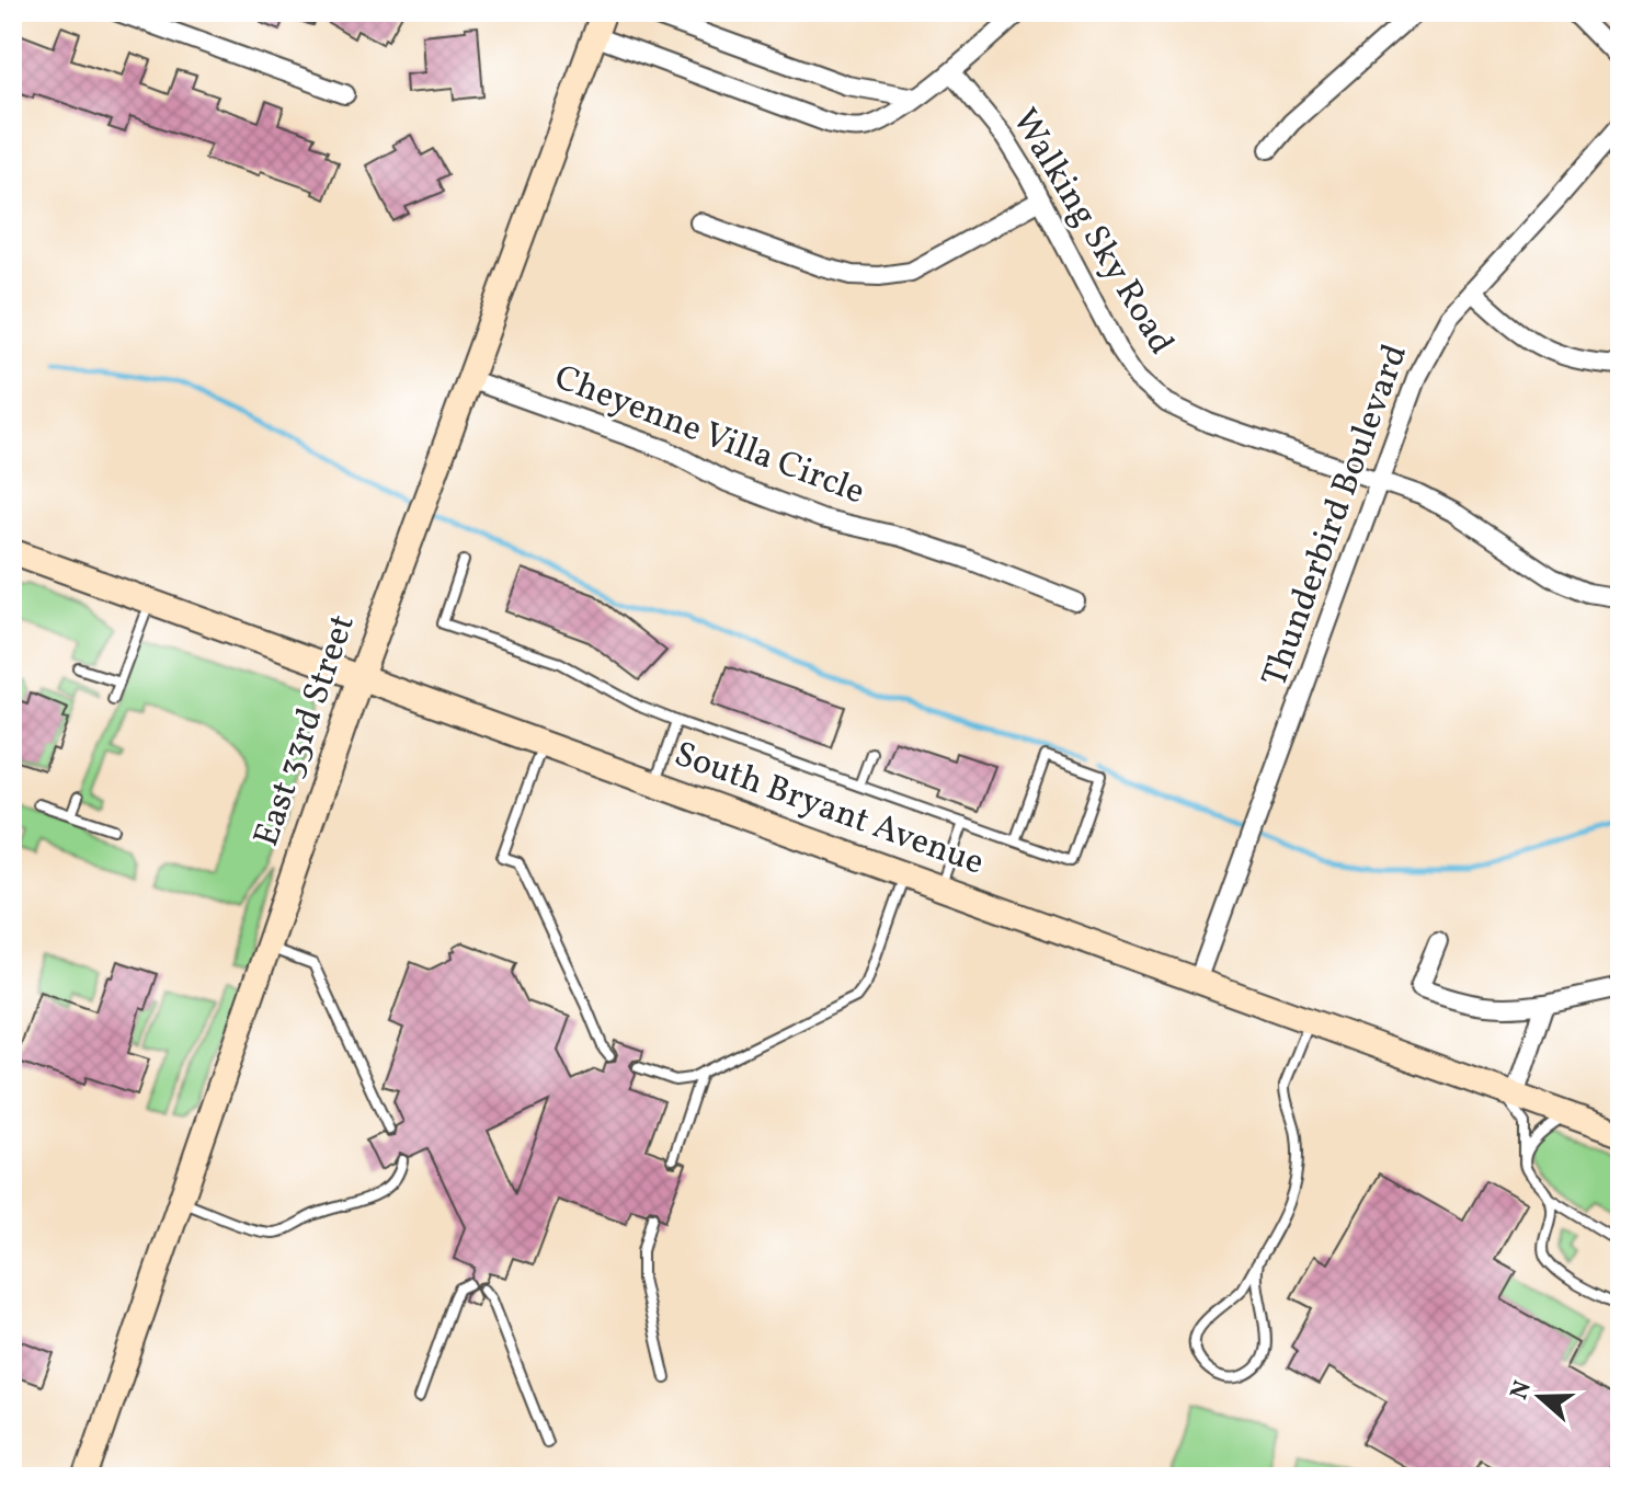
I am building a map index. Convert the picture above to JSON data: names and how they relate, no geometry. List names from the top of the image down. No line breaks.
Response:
{"streets":{"street":["Walking Sky Road","Cheyenne Villa Circle","Thunderbird Boulevard","East 33rd Street","South Bryant Avenue"]},"crossings":[["Walking Sky Road","Thunderbird Boulevard"],["Cheyenne Villa Circle","East 33rd Street"],["Thunderbird Boulevard","South Bryant Avenue"],["East 33rd Street","South Bryant Avenue"]],"north":"left"}
